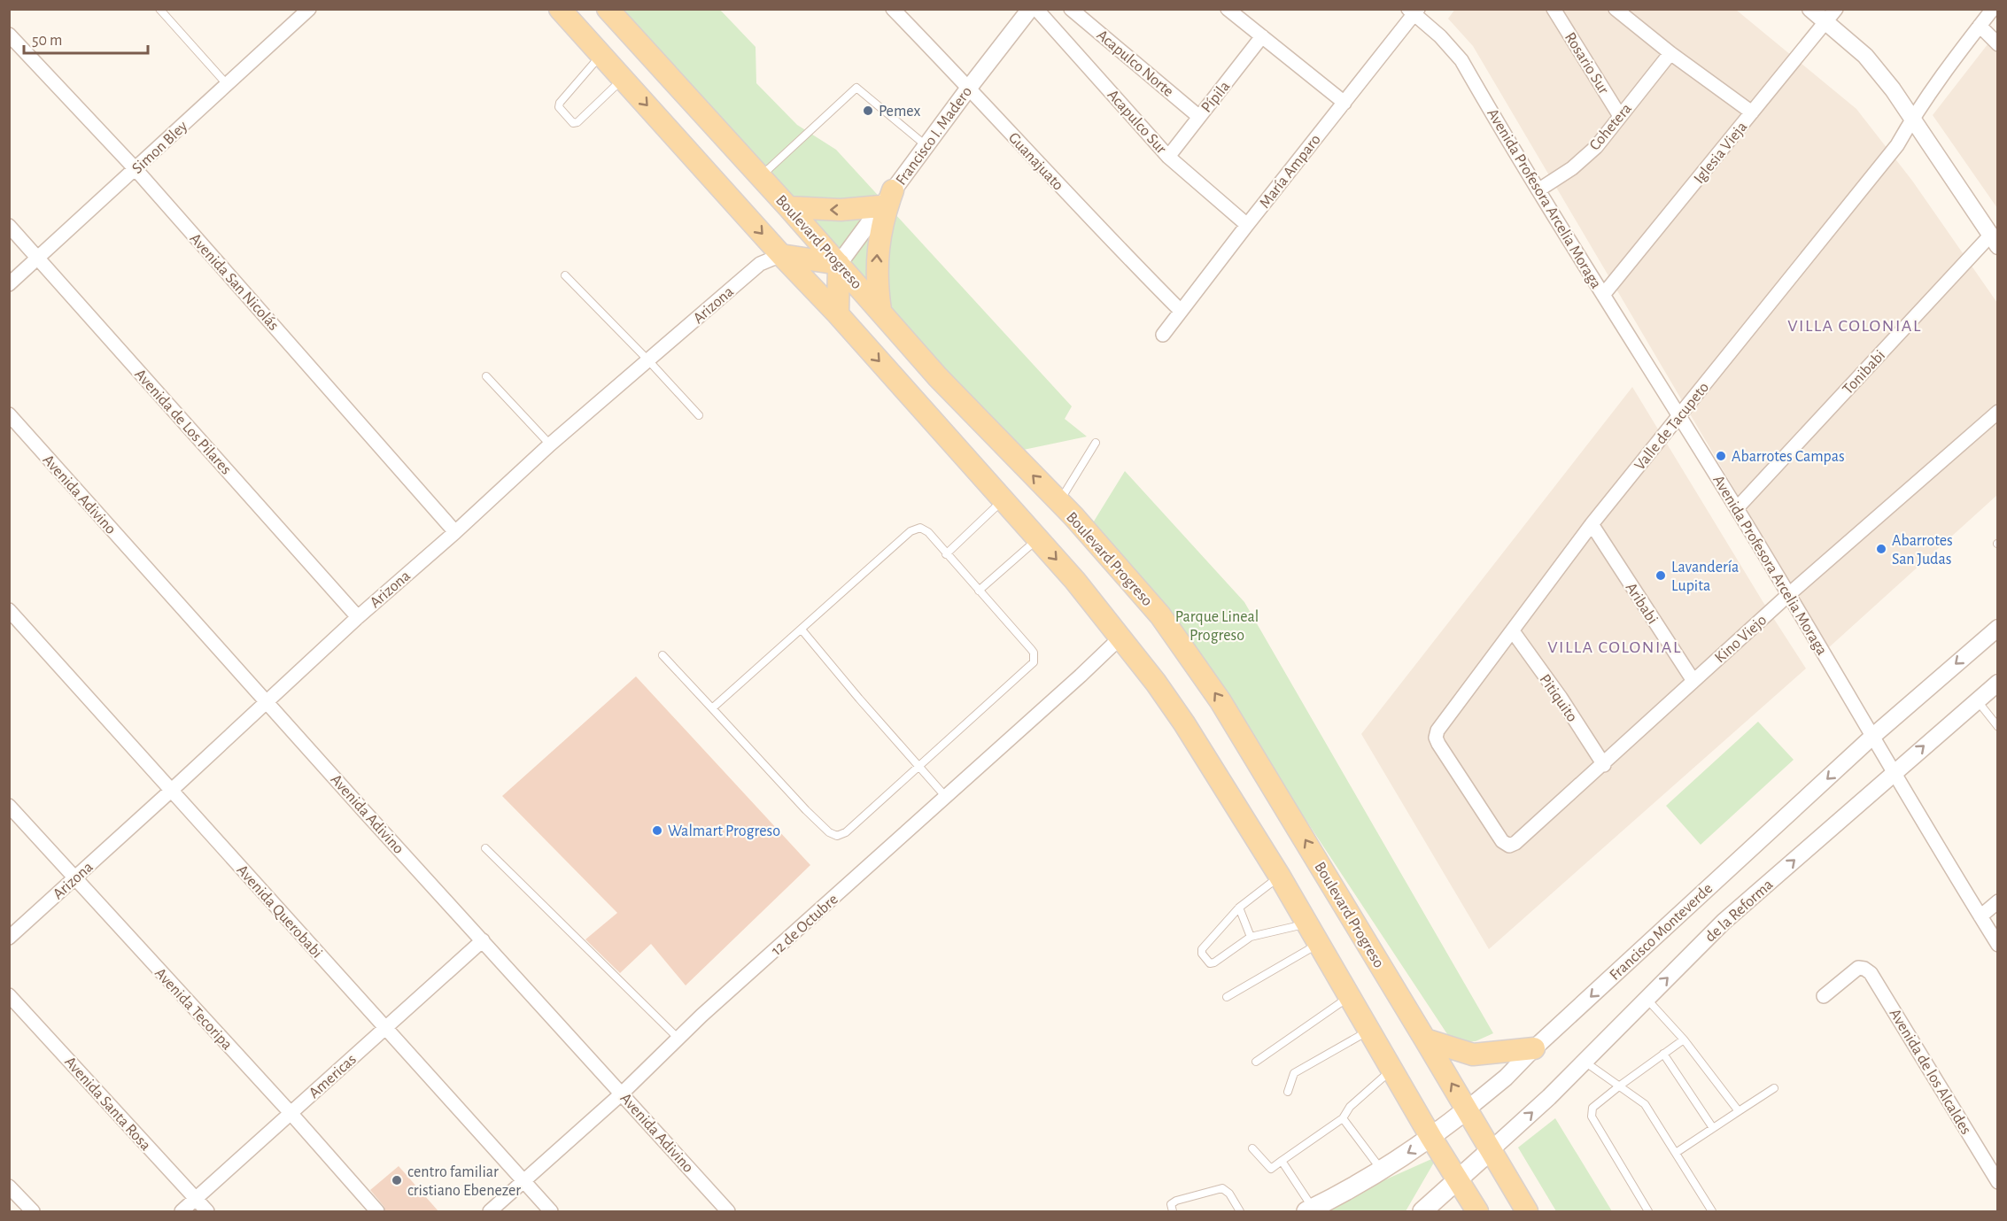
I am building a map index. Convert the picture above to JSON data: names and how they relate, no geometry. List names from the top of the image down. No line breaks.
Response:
{"streets":{"main road":["Boulevard Progreso","Francisco Monteverde"],"street":["Acapulco Norte","Rosario Sur","Pípila","Acapulco Sur","Cohetera","Francisco I. Madero","Simon Bley","Iglesia Vieja","Guanajuato","María Amparo","Avenida Profesora Arcelia Moraga","Avenida San Nicolás","Arizona","Tonibabi","Avenida de Los Pilares","Valle de Tacupeto","Avenida Adivino","Aribabi","Kino Viejo","Pitiquito","de la Reforma","Avenida Querobabi","12 de Octubre","Avenida Tecoripa","Avenida de los Alcaldes","Americas","Avenida Santa Rosa"]},"crossings":[["Acapulco Norte","Pípila"],["Rosario Sur","Cohetera"],["Pípila","Acapulco Sur"],["Acapulco Sur","María Amparo"],["Cohetera","Avenida Profesora Arcelia Moraga"],["Francisco I. Madero","Guanajuato"],["Francisco I. Madero","Boulevard Progreso"],["Simon Bley","Avenida San Nicolás"],["Simon Bley","Avenida de Los Pilares"],["Iglesia Vieja","Avenida Profesora Arcelia Moraga"],["Guanajuato","María Amparo"],["María Amparo","Avenida Profesora Arcelia Moraga"],["Avenida Profesora Arcelia Moraga","Tonibabi"],["Avenida Profesora Arcelia Moraga","Valle de Tacupeto"],["Avenida Profesora Arcelia Moraga","Kino Viejo"],["Avenida Profesora Arcelia Moraga","de la Reforma"],["Avenida Profesora Arcelia Moraga","Francisco Monteverde"],["Boulevard Progreso","de la Reforma"],["Boulevard Progreso","Francisco Monteverde"],["Avenida San Nicolás","Arizona"],["Arizona","Avenida de Los Pilares"],["Arizona","Avenida Adivino"],["Arizona","Avenida Querobabi"],["Arizona","Avenida Tecoripa"],["Valle de Tacupeto","Aribabi"],["Valle de Tacupeto","Kino Viejo"],["Valle de Tacupeto","Pitiquito"],["Avenida Adivino","12 de Octubre"],["Avenida Adivino","Americas"],["Aribabi","Kino Viejo"],["Kino Viejo","Pitiquito"],["Avenida Querobabi","12 de Octubre"],["Avenida Querobabi","Americas"],["Avenida Tecoripa","Americas"],["Americas","Avenida Santa Rosa"]],"one_way":["de la Reforma","Francisco Monteverde"],"districts":["VILLA COLONIAL","VILLA COLONIAL"],"parks":["Parque Lineal Progreso"],"places":["Pemex","Abarrotes Campas","Abarrotes San Judas","Lavandería Lupita","Walmart Progreso","centro familiar cristiano Ebenezer"],"scale_bar":"50 m"}
